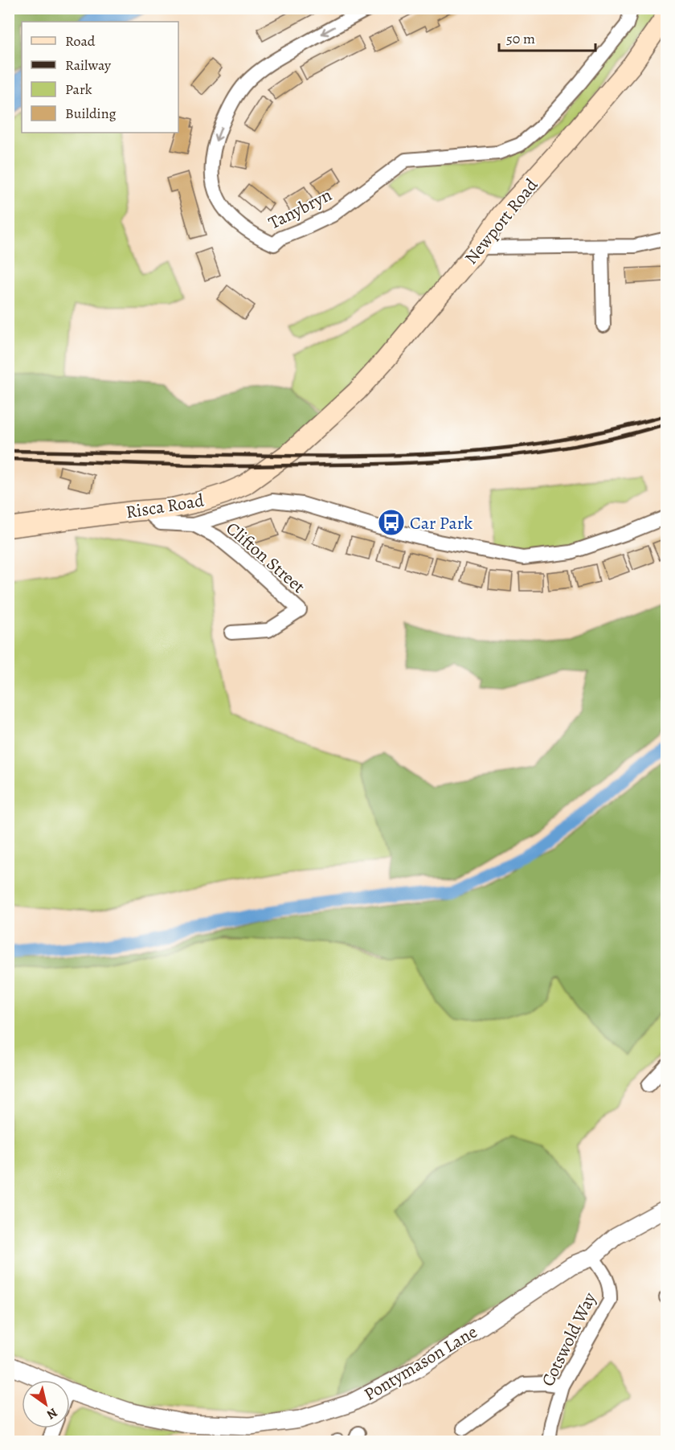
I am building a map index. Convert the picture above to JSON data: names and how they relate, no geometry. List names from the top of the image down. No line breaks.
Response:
{"streets":{"main road":["Newport Road","Risca Road"],"street":["Tanybryn","Clifton Street","Cotswold Way","Pontymason Lane"]},"crossings":[["Newport Road","Risca Road"],["Cotswold Way","Pontymason Lane"]],"places":{"bus stop":["Car Park"]},"legend":["Road","Railway","Park","Building"],"scale_bar":"50 m","north":"bottom right"}
